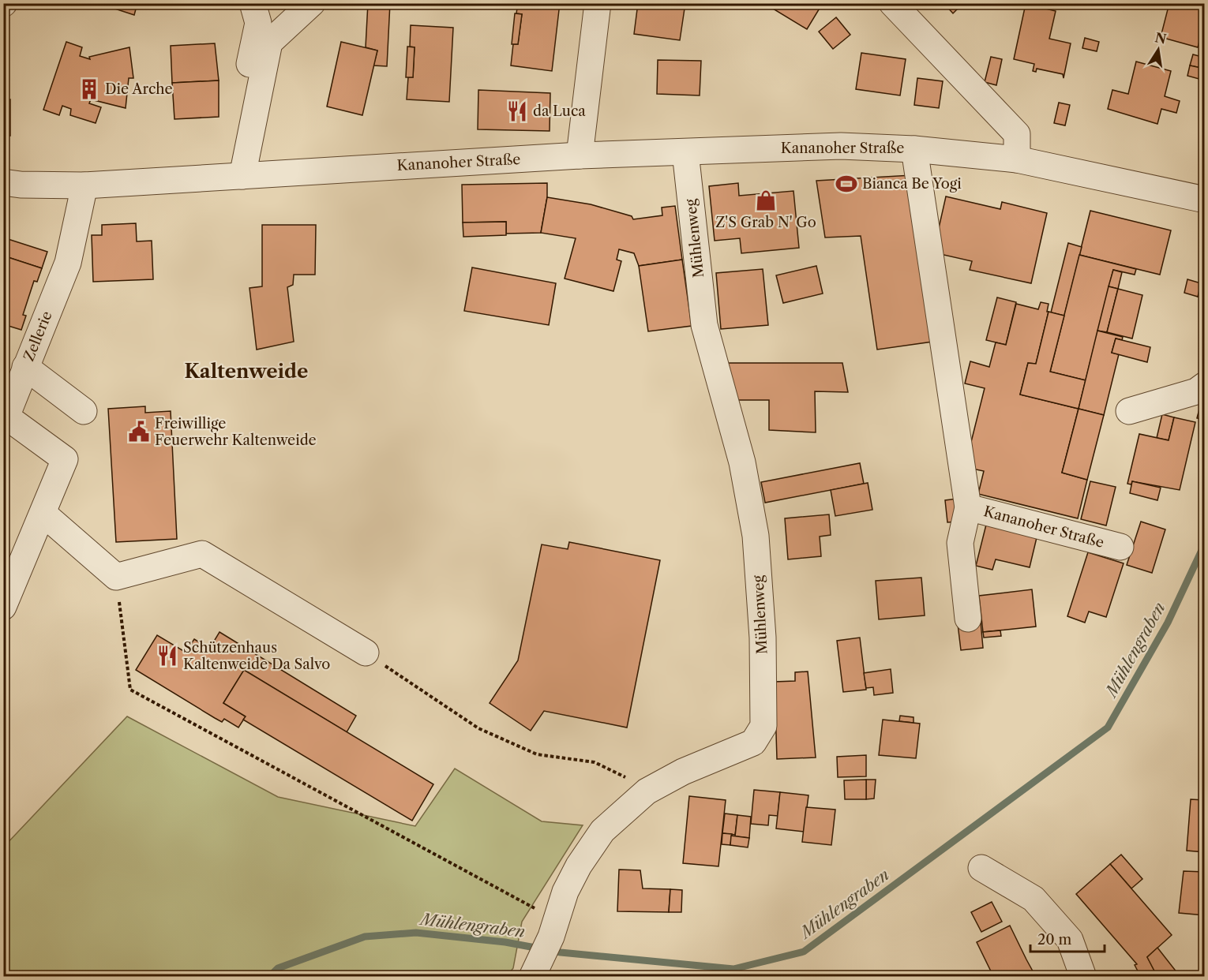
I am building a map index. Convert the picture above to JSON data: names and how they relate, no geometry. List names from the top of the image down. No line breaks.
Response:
{"streets":{"street":["Kananoher Straße","Mühlenweg","Zellerie"]},"crossings":[["Kananoher Straße","Mühlenweg"],["Kananoher Straße","Zellerie"]],"districts":["Kaltenweide"],"water":["Mühlengraben"],"places":{"building":["Die Arche"],"restaurant":["da Luca","Schützenhaus Kaltenweide Da Salvo"],"sports":["Bianca Be Yogi"],"shop":["Z'S Grab N' Go"],"public building":["Freiwillige Feuerwehr Kaltenweide"]},"scale_bar":"20 m","north":"top"}
